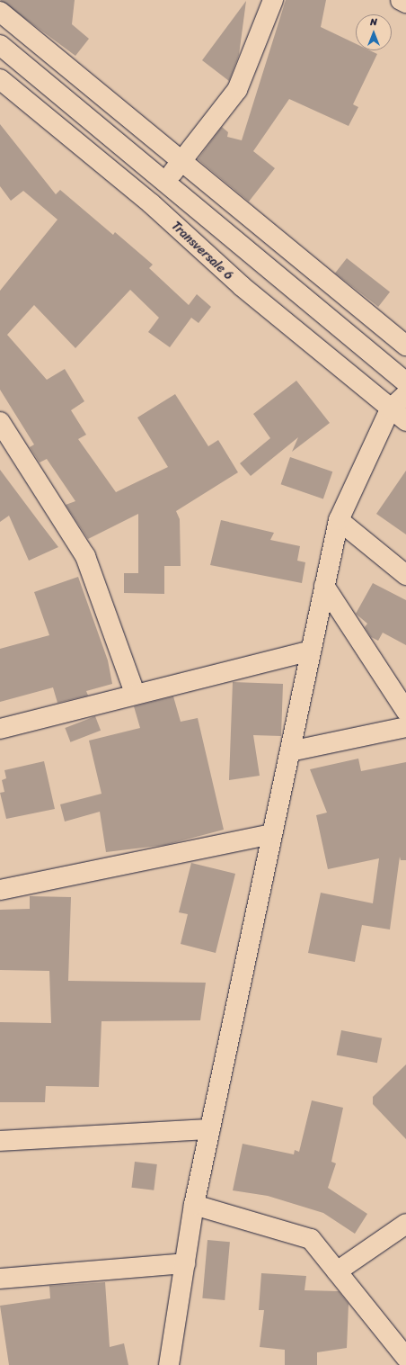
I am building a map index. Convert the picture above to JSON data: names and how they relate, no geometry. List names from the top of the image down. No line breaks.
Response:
{"streets":{"street":["Transversale 6"]},"north":"top"}
